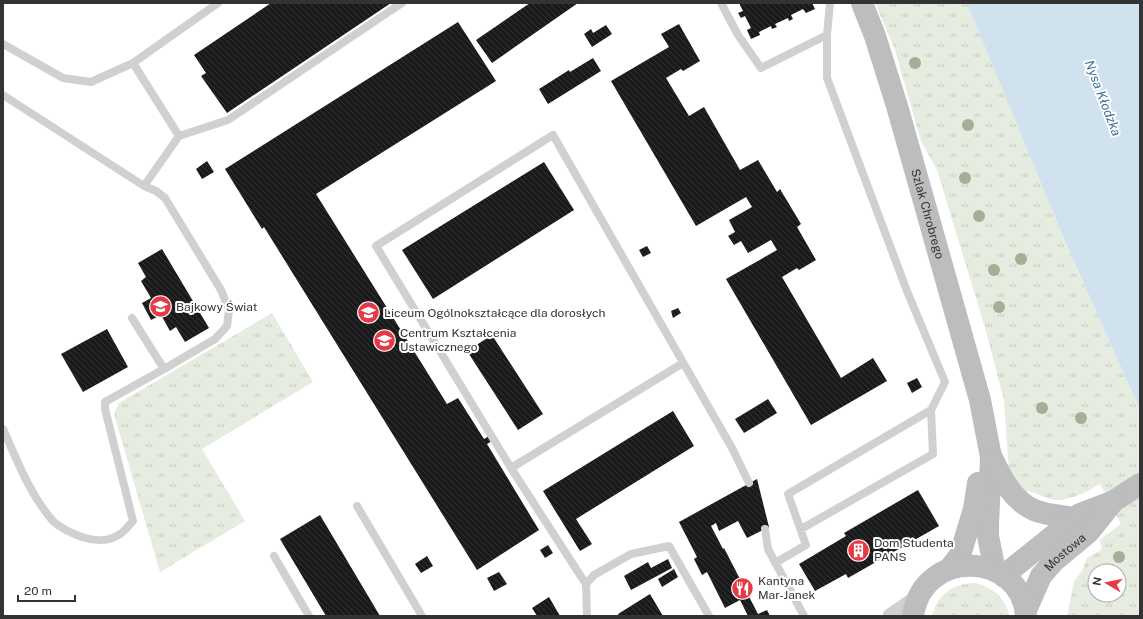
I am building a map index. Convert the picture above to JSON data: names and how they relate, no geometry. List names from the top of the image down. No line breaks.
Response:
{"streets":{"main road":["Szlak Chrobrego","Mostowa"]},"crossings":[["Szlak Chrobrego","Mostowa"]],"water":["Nysa Kłodzka"],"places":{"school or university":["Bajkowy Świat","Liceum Ogólnokształcące dla dorosłych","Centrum Kształcenia Ustawicznego"],"building":["Dom Studenta PANS"],"restaurant":["Kantyna Mar-Janek"]},"scale_bar":"20 m","north":"left"}
